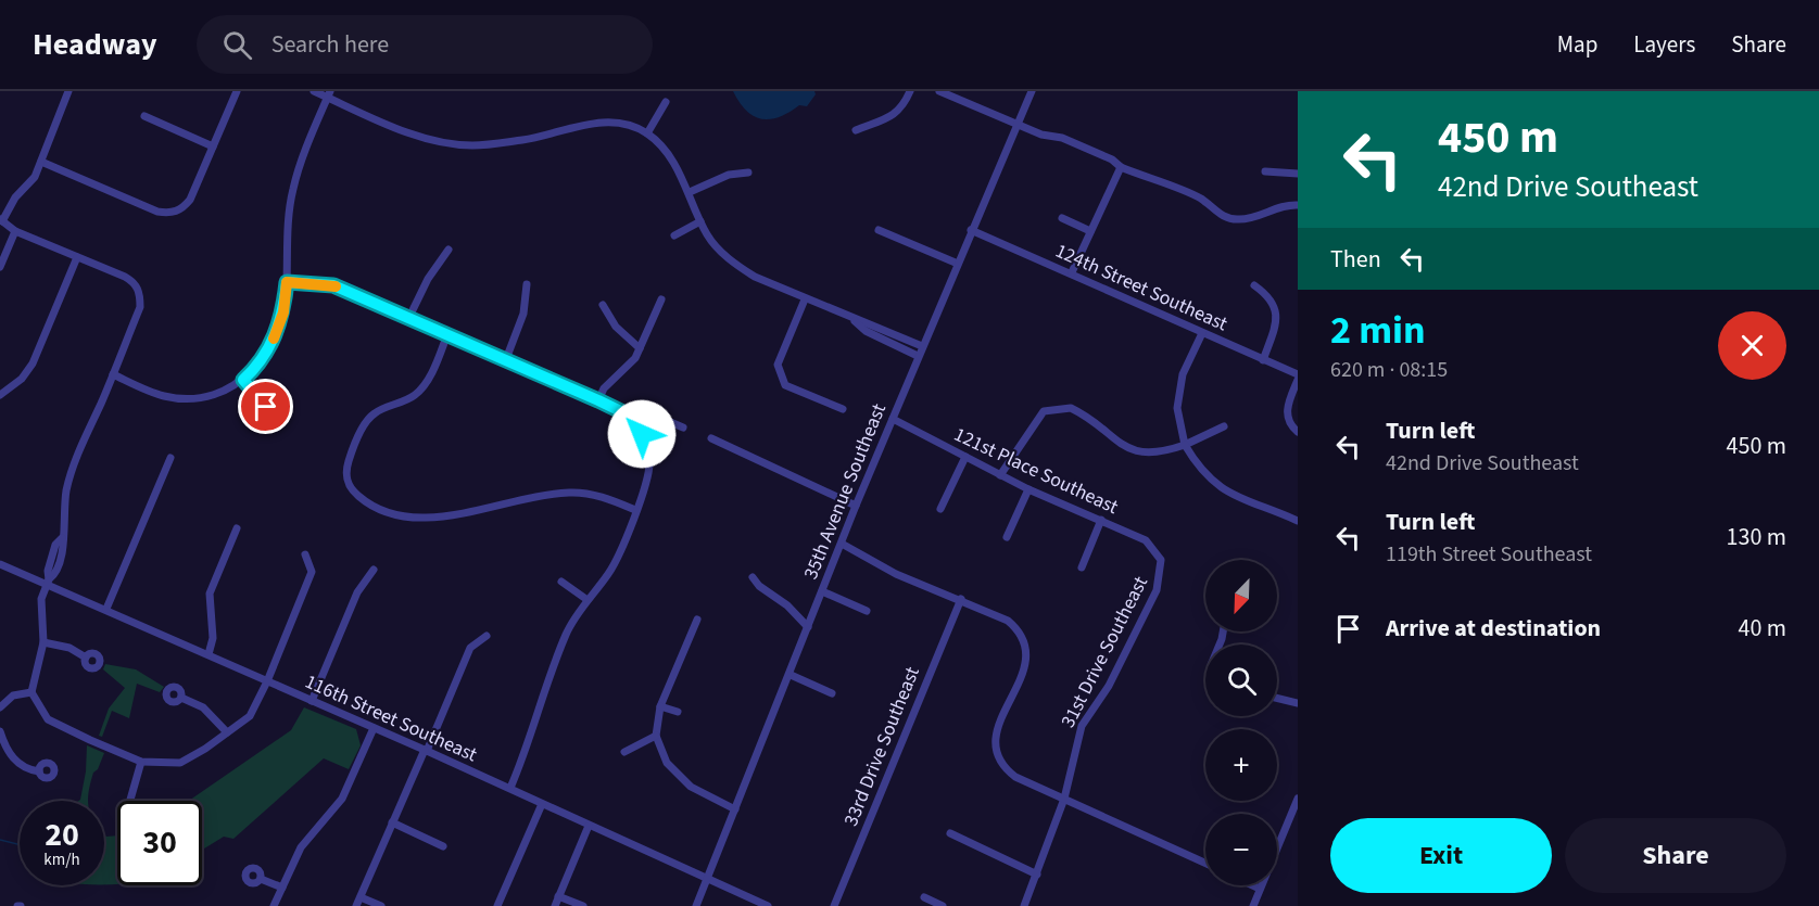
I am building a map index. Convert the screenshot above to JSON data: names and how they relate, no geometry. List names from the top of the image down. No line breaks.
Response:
{"streets":{"street":["124th Street Southeast","121st Place Southeast","35th Avenue Southeast","31st Drive Southeast","116th Street Southeast","33rd Drive Southeast"]},"crossings":[["124th Street Southeast","35th Avenue Southeast"],["121st Place Southeast","35th Avenue Southeast"],["121st Place Southeast","31st Drive Southeast"],["35th Avenue Southeast","116th Street Southeast"]],"north":"bottom left","page":{"header":"Headway","search":"Search here","nav":["Map","Layers","Share"],"turn":["450 m","42nd Drive Southeast"],"then":"Then","heading":["2 min","620 m · 08:15"],"list":[{"name":"Turn left","note":"42nd Drive Southeast","value":"450 m"},{"name":"Turn left","note":"119th Street Southeast","value":"130 m"},{"name":"Arrive at destination","value":"40 m"}],"map_buttons":["+","−"],"speed":"20 km/h","limit":"30","buttons":["Exit","Share"]}}
